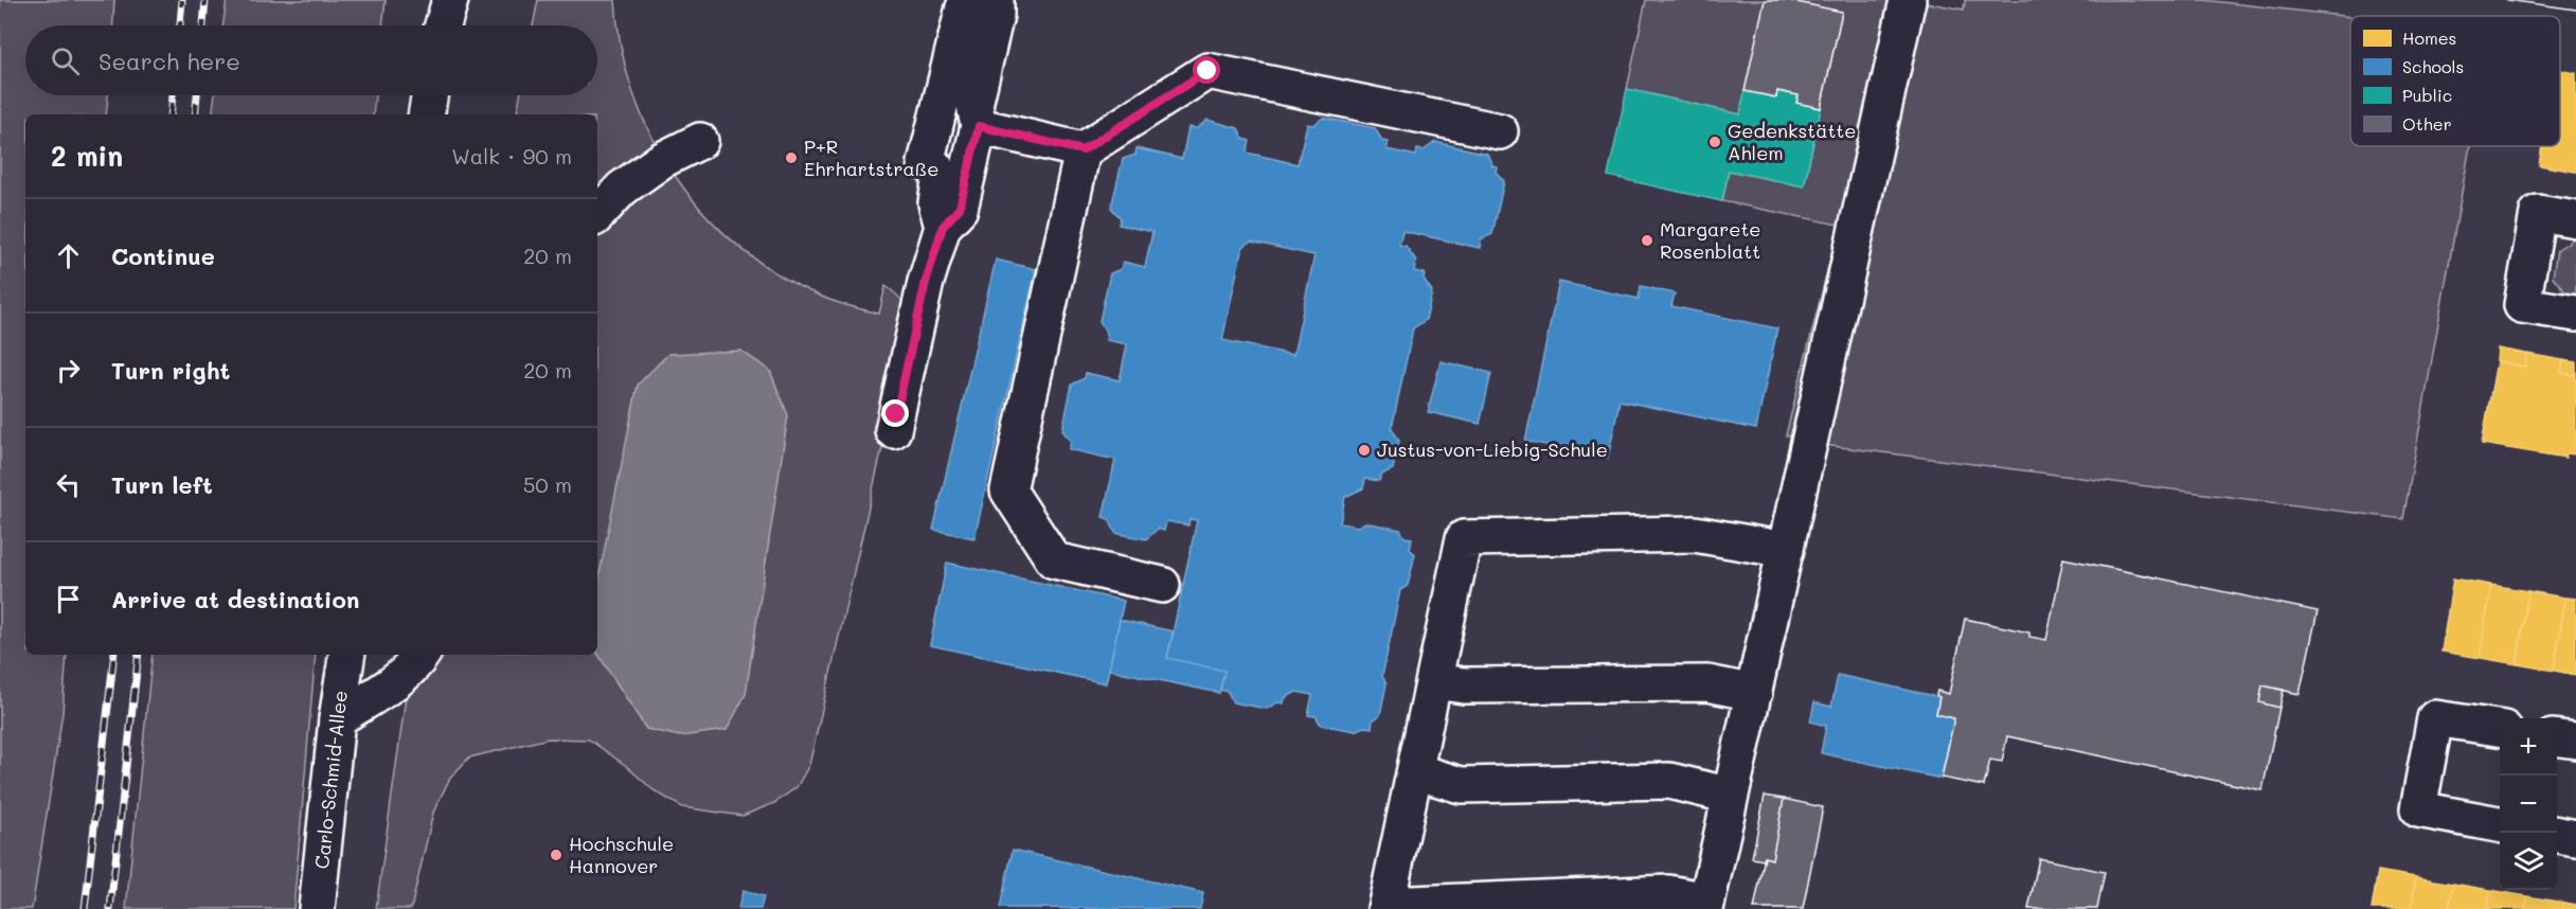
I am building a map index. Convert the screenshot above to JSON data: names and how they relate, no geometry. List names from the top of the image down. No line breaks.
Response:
{"streets":{"street":["Carlo-Schmid-Allee"]},"places":["Gedenkstätte Ahlem","P+R Ehrhartstraße","Margarete Rosenblatt","Justus-von-Liebig-Schule","Hochschule Hannover"],"legend":["Homes","Schools","Public","Other"],"page":{"search":"Search here","heading":["2 min","Walk · 90 m"],"list":[["Continue","20 m"],["Turn right","20 m"],["Turn left","50 m"],"Arrive at destination"],"map_buttons":["+","−"]}}
